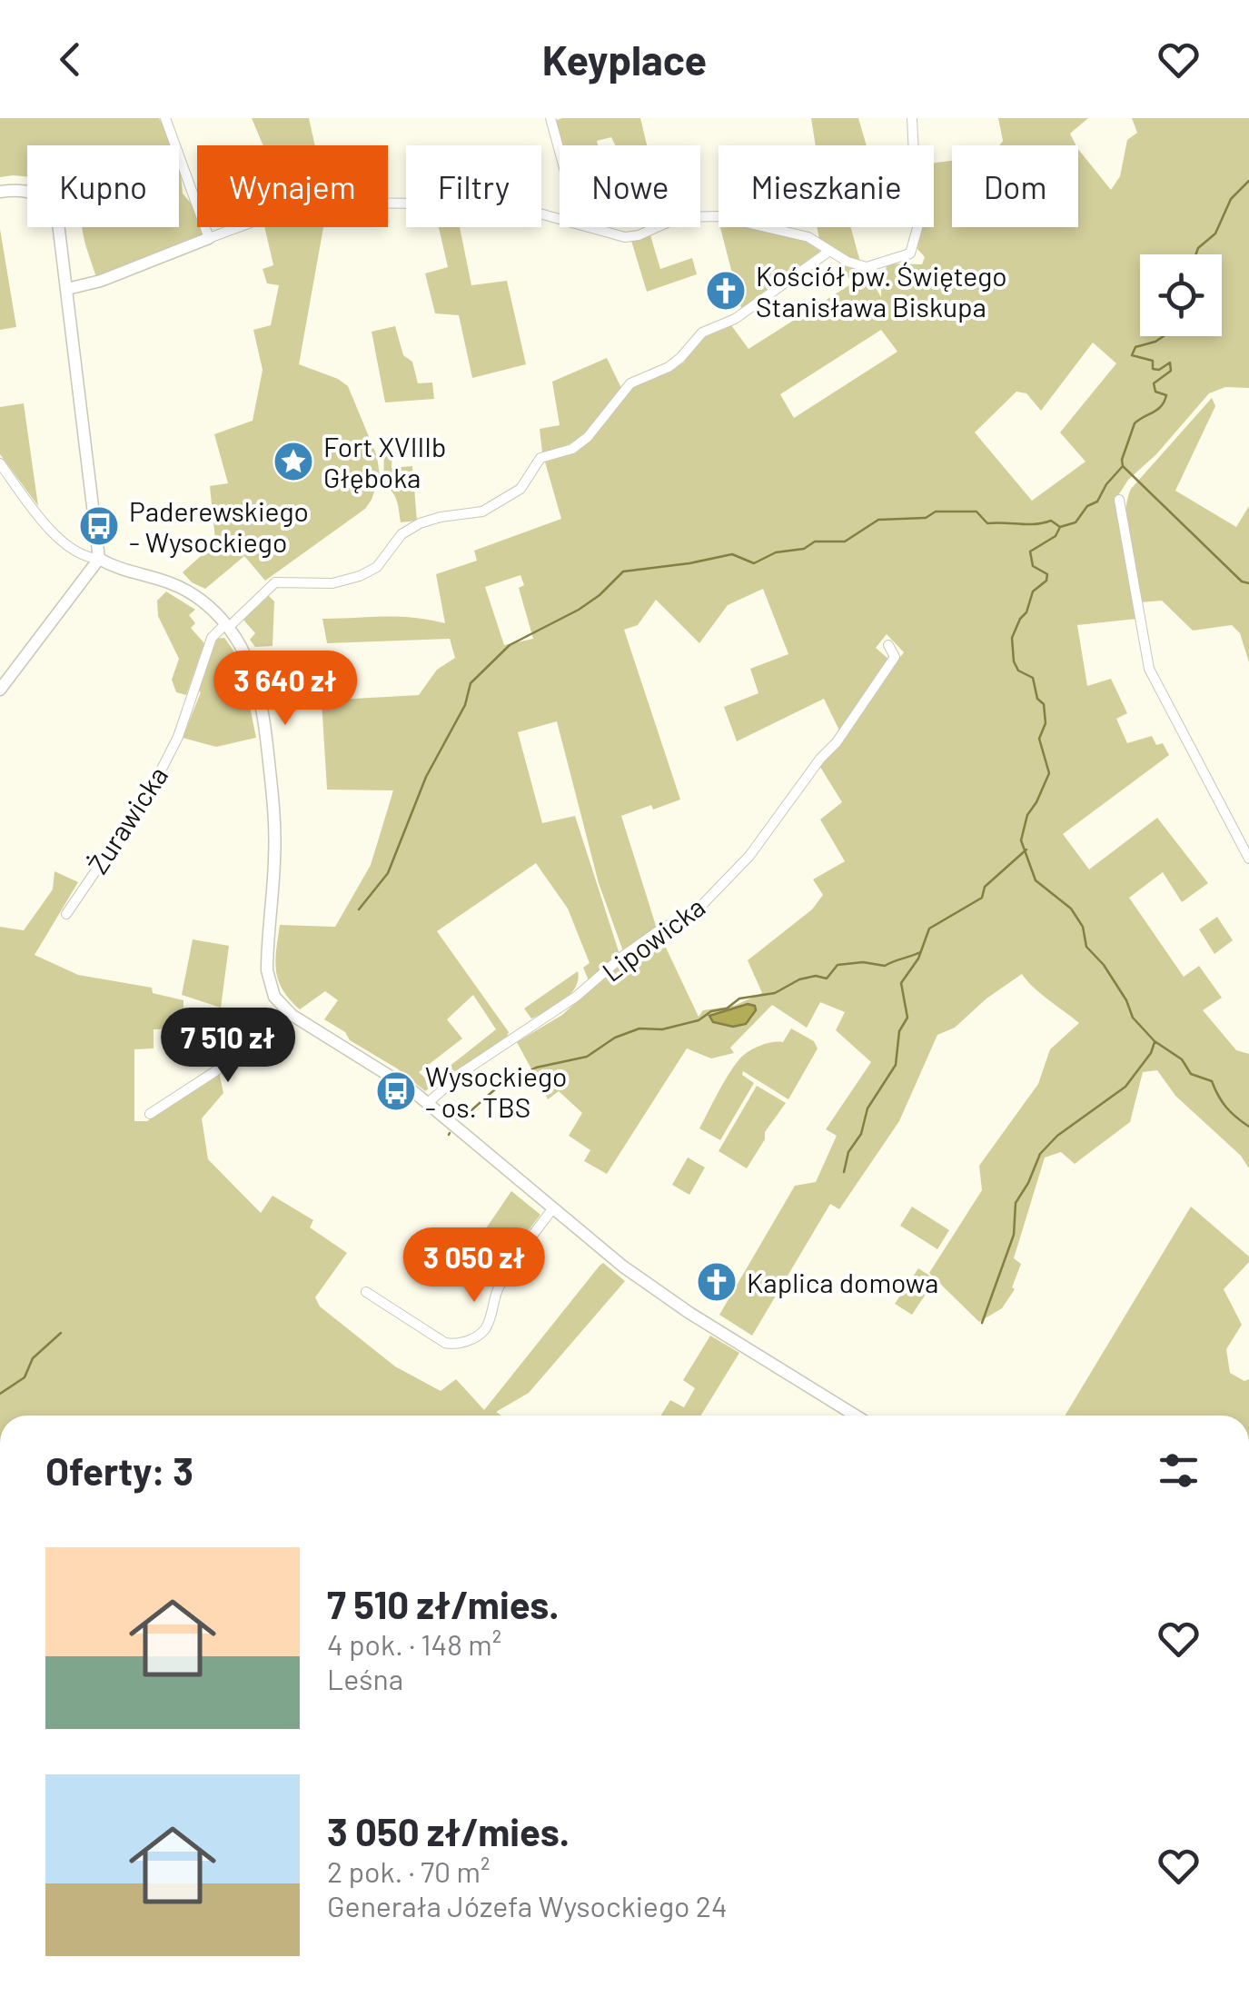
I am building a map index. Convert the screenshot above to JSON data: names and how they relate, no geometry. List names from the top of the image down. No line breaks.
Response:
{"streets":{"street":["Żurawicka","Lipowicka"]},"places":{"church":["Kościół pw. Świętego Stanisława Biskupa","Kaplica domowa"],"place":["Fort XVIIIb Głęboka"],"bus stop":["Paderewskiego - Wysockiego","Wysockiego - os. TBS"]},"page":{"header":"Keyplace","chip":["Kupno","Wynajem","Filtry","Nowe","Mieszkanie","Dom"],"price":["3 640 zł","7 510 zł","3 050 zł"],"heading":"Oferty: 3","list":[{"name":"7 510 zł/mies.","note":"4 pok. · 148 m² · Leśna"},{"name":"3 050 zł/mies.","note":"2 pok. · 70 m² · Generała Józefa Wysockiego 24"}]}}
